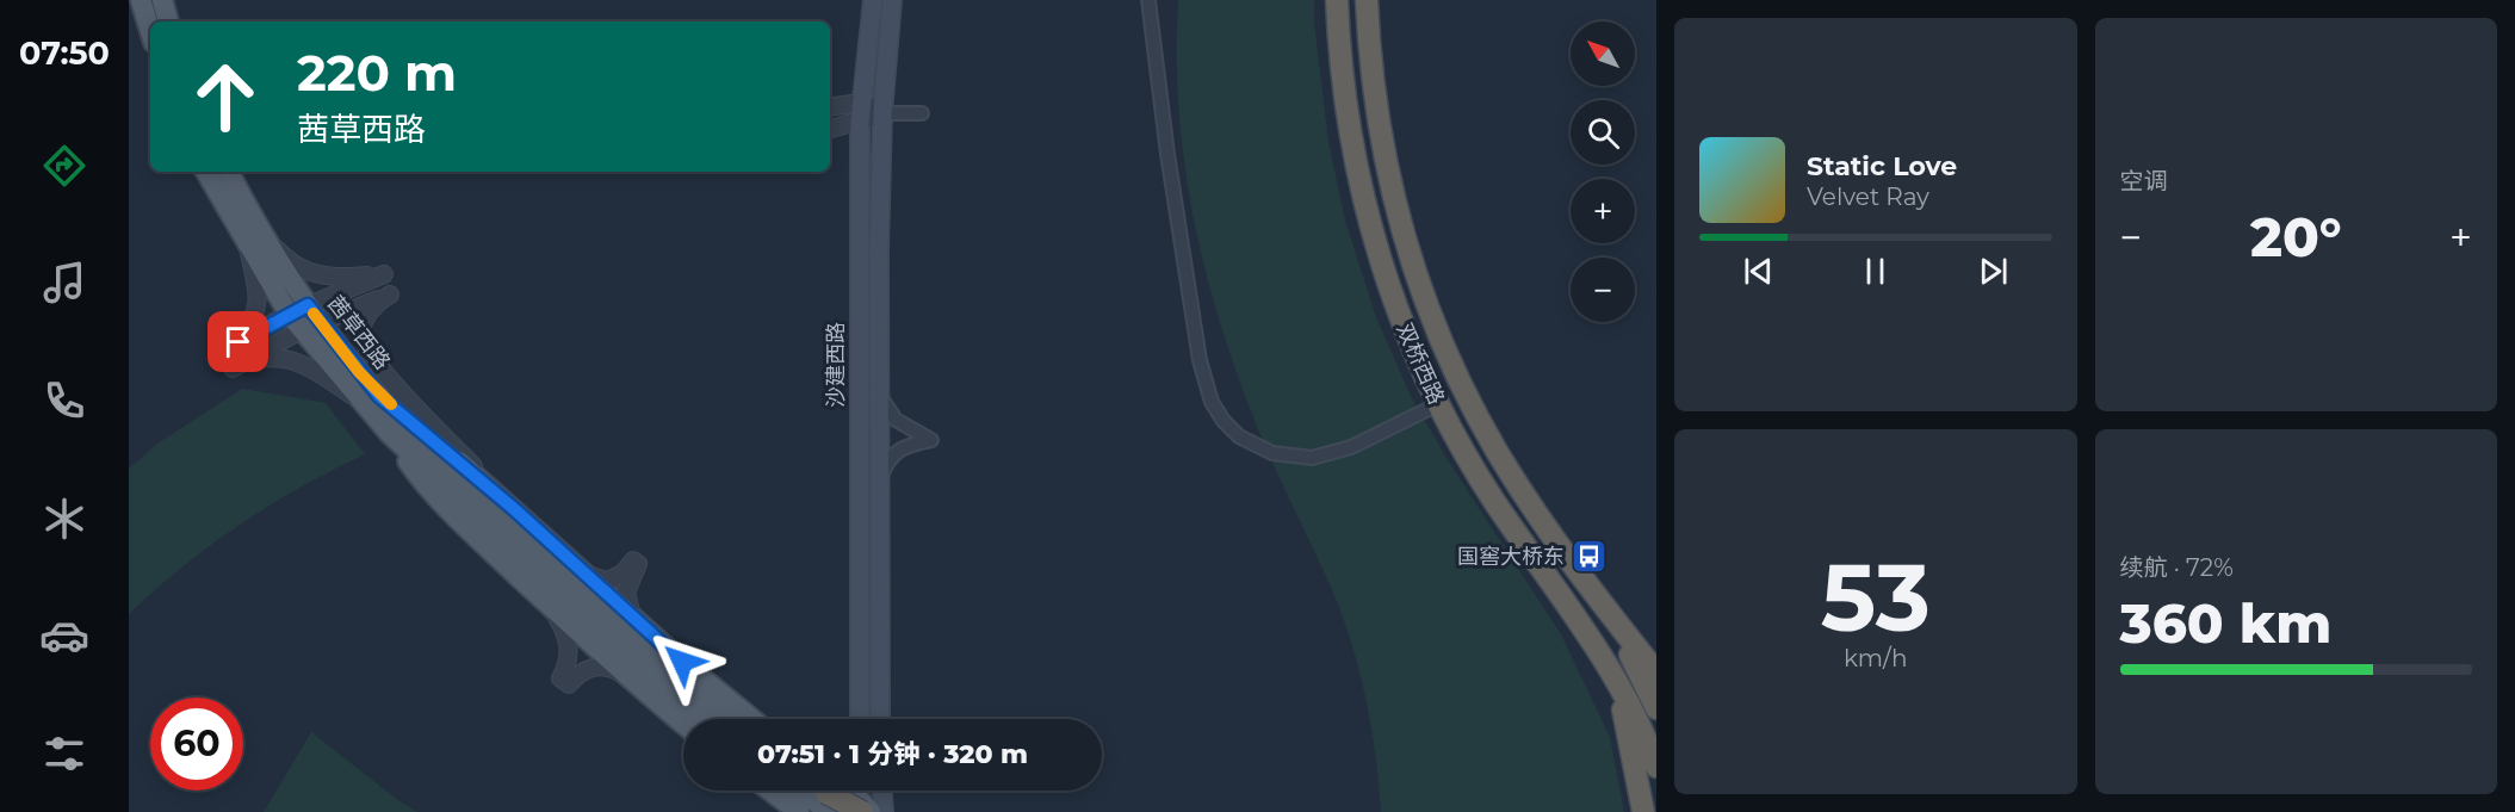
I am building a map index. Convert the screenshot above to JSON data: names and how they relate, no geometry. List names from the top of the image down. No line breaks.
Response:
{"streets":{"highway":["双桥西路"],"main road":["茜草西路","沙建西路"]},"places":{"bus stop":["国窖大桥东"]},"north":"top left","page":{"tabs":"07:50","tile":["空调",["53","km/h"],["续航 · 72%","360 km"]],"map_buttons":["+","−"],"turn":["220 m","茜草西路"],"song":["Static Love","Velvet Ray"],"heat":["−","20°","+"],"limit":"60","trip":"07:51 · 1 分钟 · 320 m"}}
